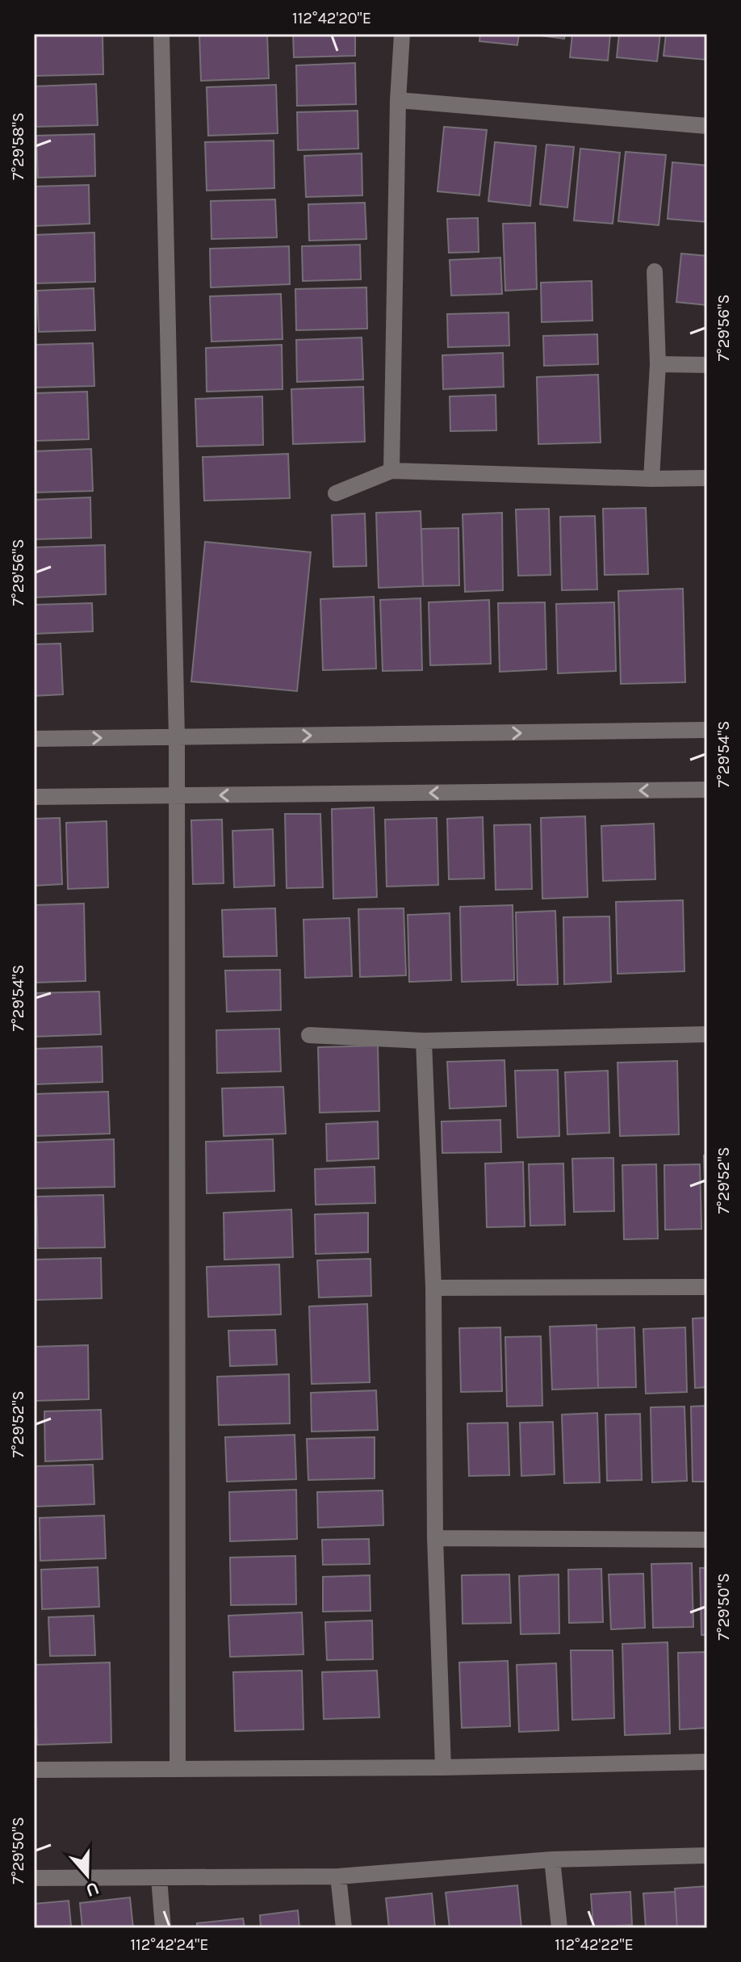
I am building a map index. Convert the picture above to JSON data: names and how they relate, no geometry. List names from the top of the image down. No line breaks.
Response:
{"north":"bottom","coordinates":["112°42'20\"E","7°29'58\"S","7°29'56\"S","7°29'54\"S","7°29'52\"S","7°29'50\"S","112°42'24\"E","112°42'22\"E"]}
